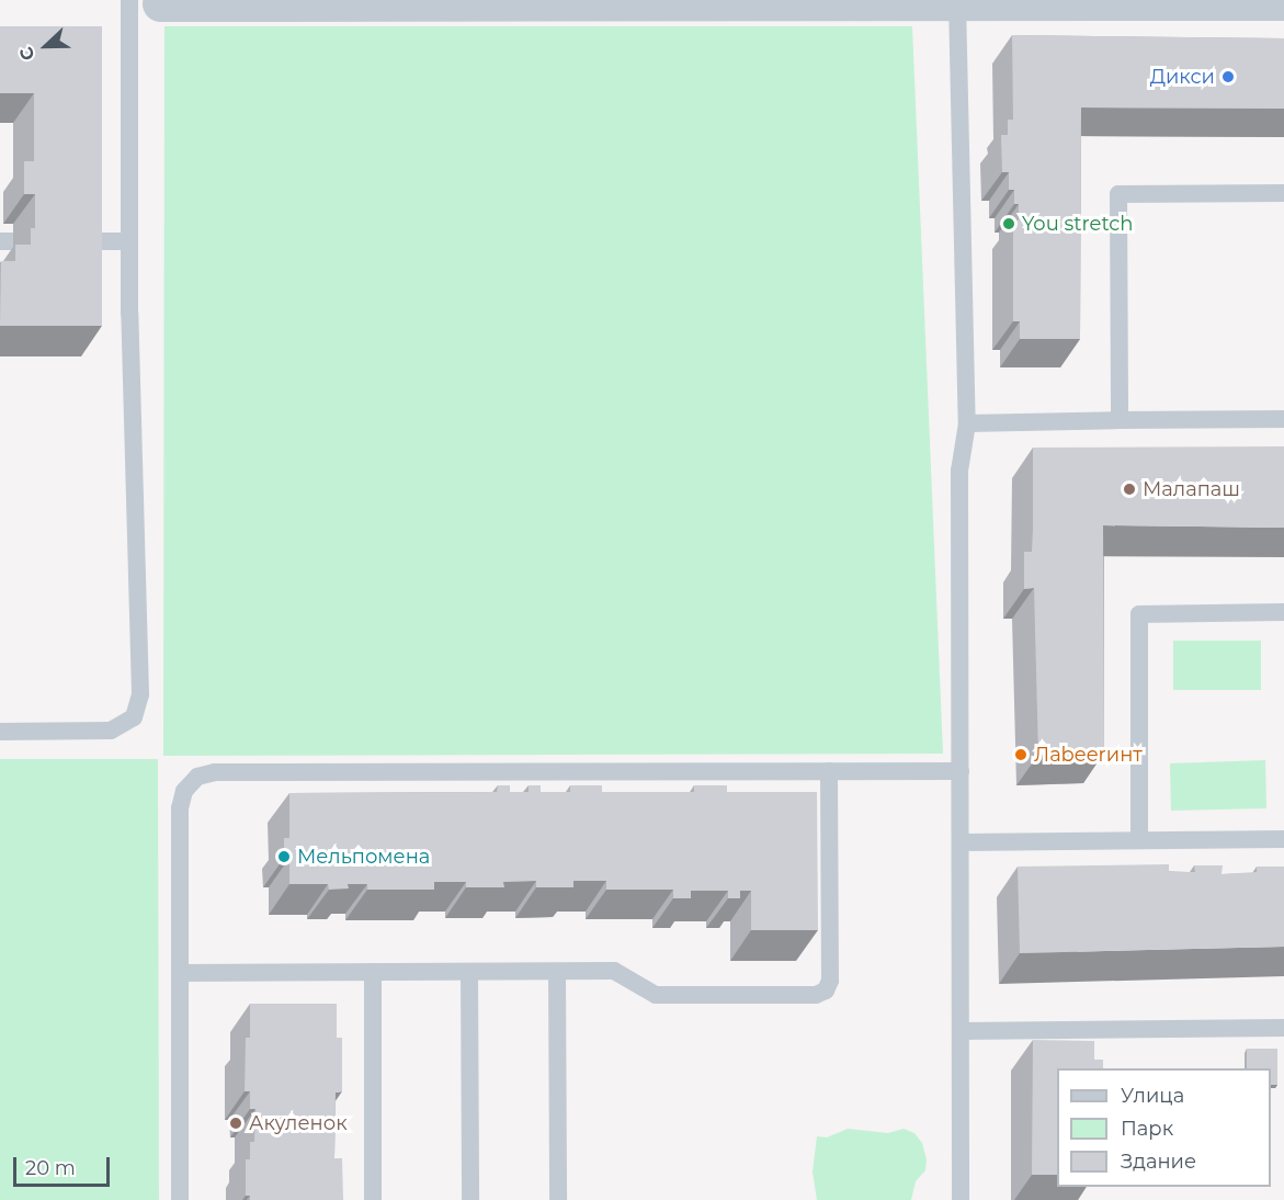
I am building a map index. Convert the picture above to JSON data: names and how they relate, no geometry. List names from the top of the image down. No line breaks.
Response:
{"places":["Дикси","You stretch","Малапаш","Лаbeerинт","Мельпомена","Акуленок"],"legend":["Улица","Парк","Здание"],"scale_bar":"20 m","north":"left"}
